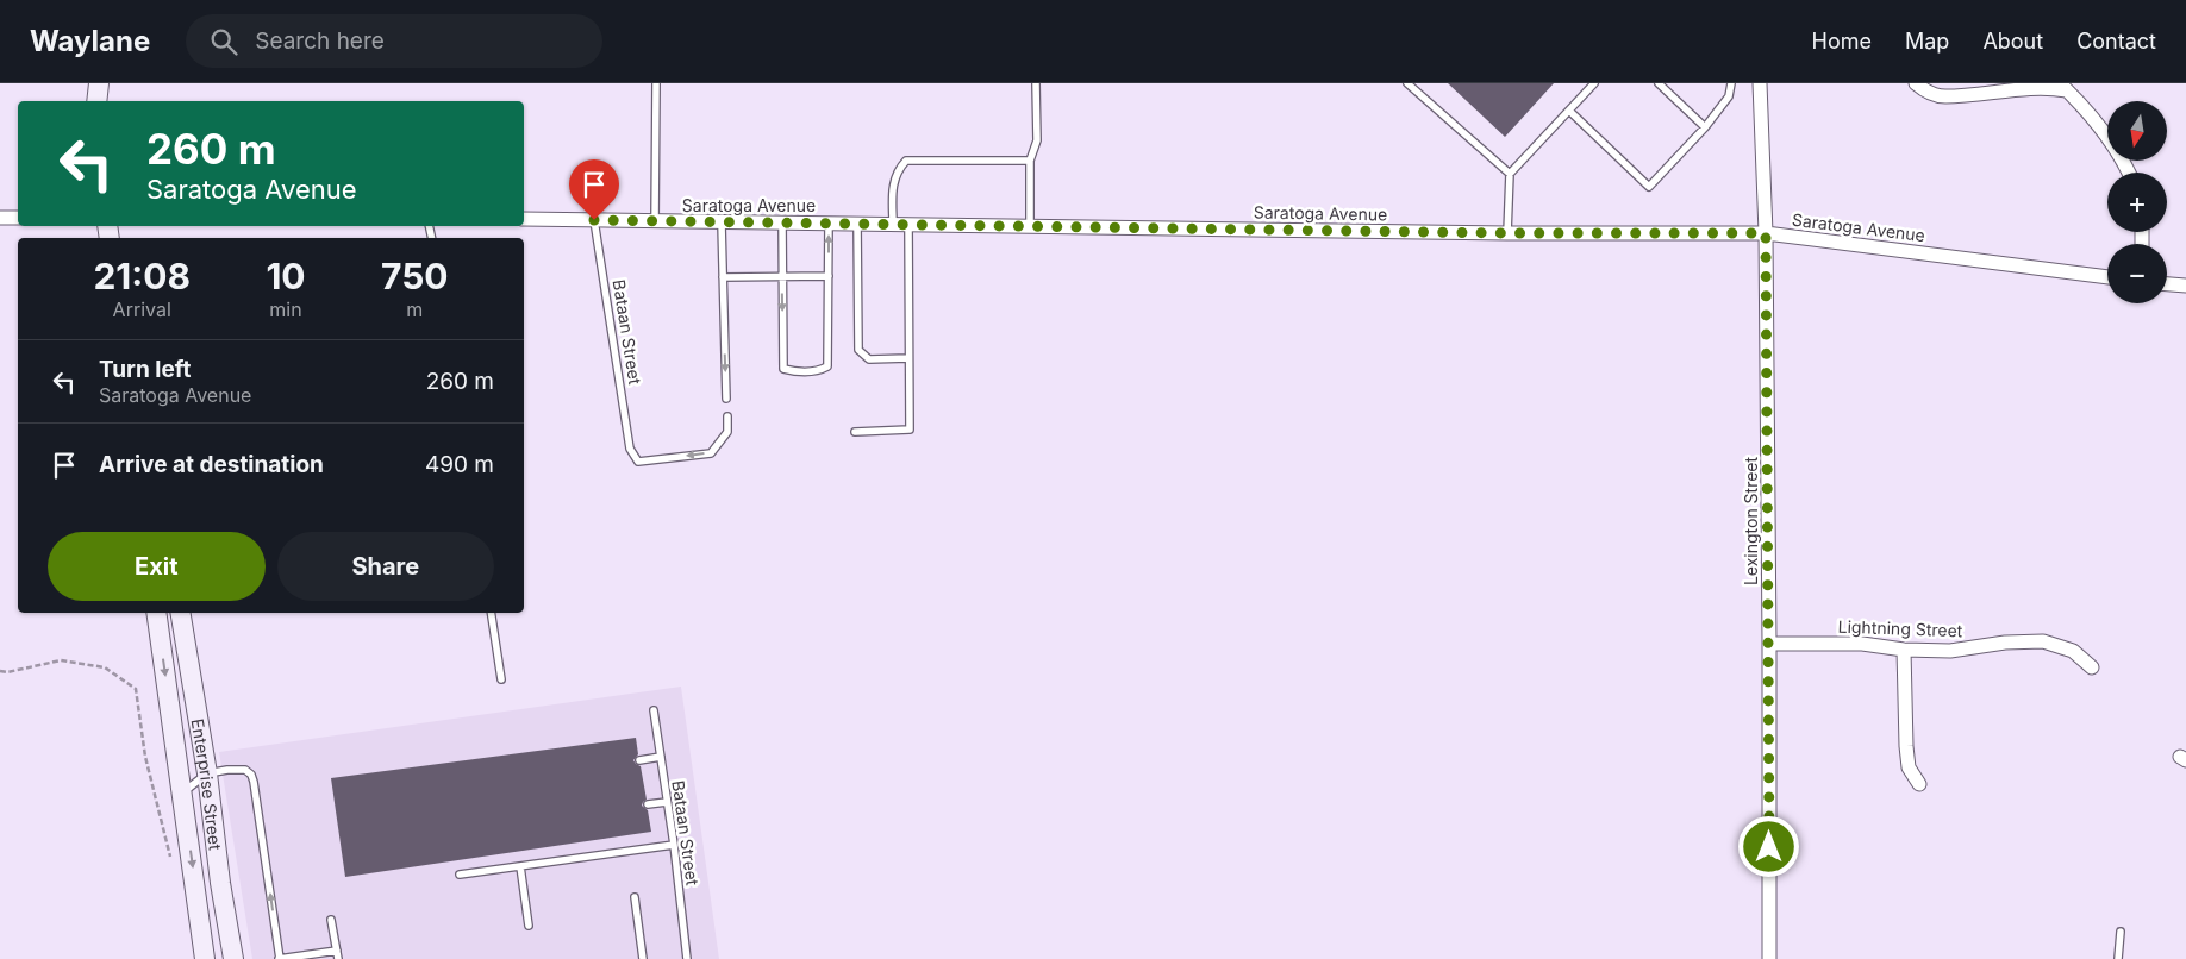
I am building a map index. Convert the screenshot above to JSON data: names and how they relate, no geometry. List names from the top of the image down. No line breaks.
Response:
{"streets":{"street":["Saratoga Avenue","Lexington Street","Lightning Street","Enterprise Street"],"lane":["Bataan Street"]},"crossings":[["Saratoga Avenue","Bataan Street"],["Saratoga Avenue","Lexington Street"],["Lexington Street","Lightning Street"]],"north":"bottom","page":{"header":"Waylane","search":"Search here","nav":["Home","Map","About","Contact"],"map_buttons":["+","−"],"turn":["260 m","Saratoga Avenue"],"eta":["21:08","Arrival","10","min","750","m"],"list":[{"name":"Turn left","note":"Saratoga Avenue","value":"260 m"},{"name":"Arrive at destination","value":"490 m"}],"buttons":["Exit","Share"]}}
